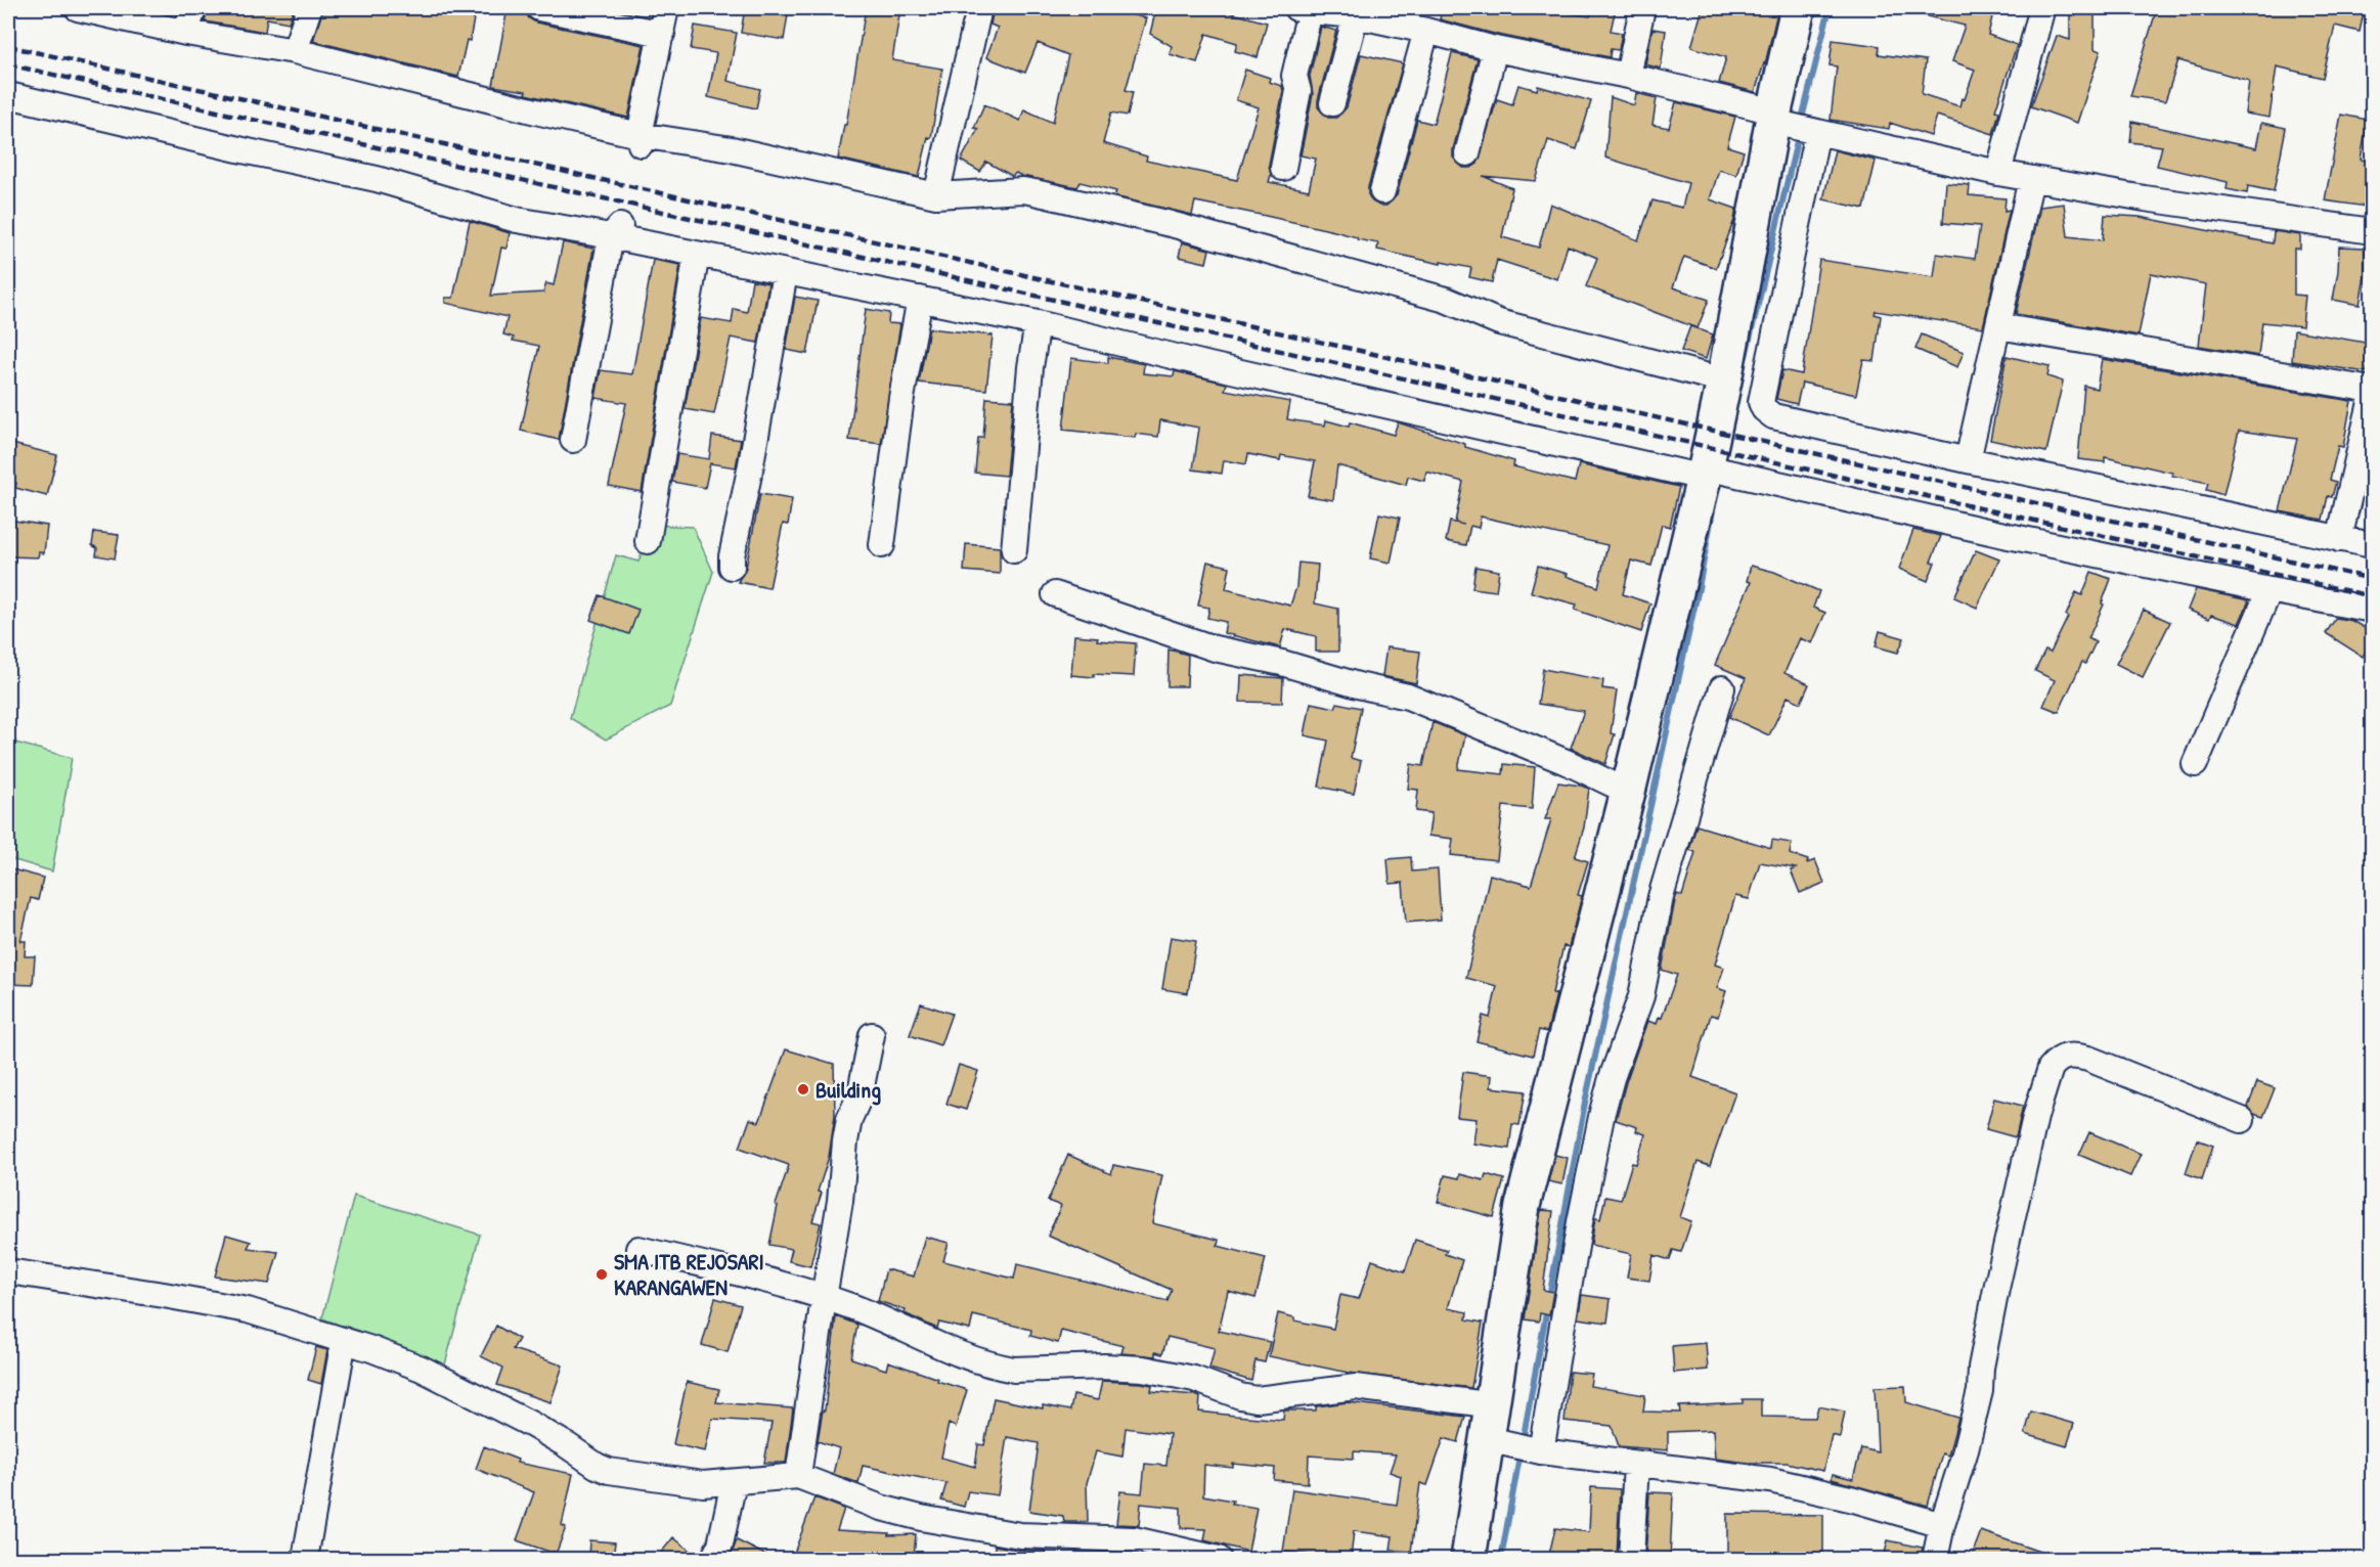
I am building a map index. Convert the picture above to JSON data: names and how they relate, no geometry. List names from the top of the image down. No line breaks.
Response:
{"places":["Building","SMA ITB REJOSARI KARANGAWEN"]}
